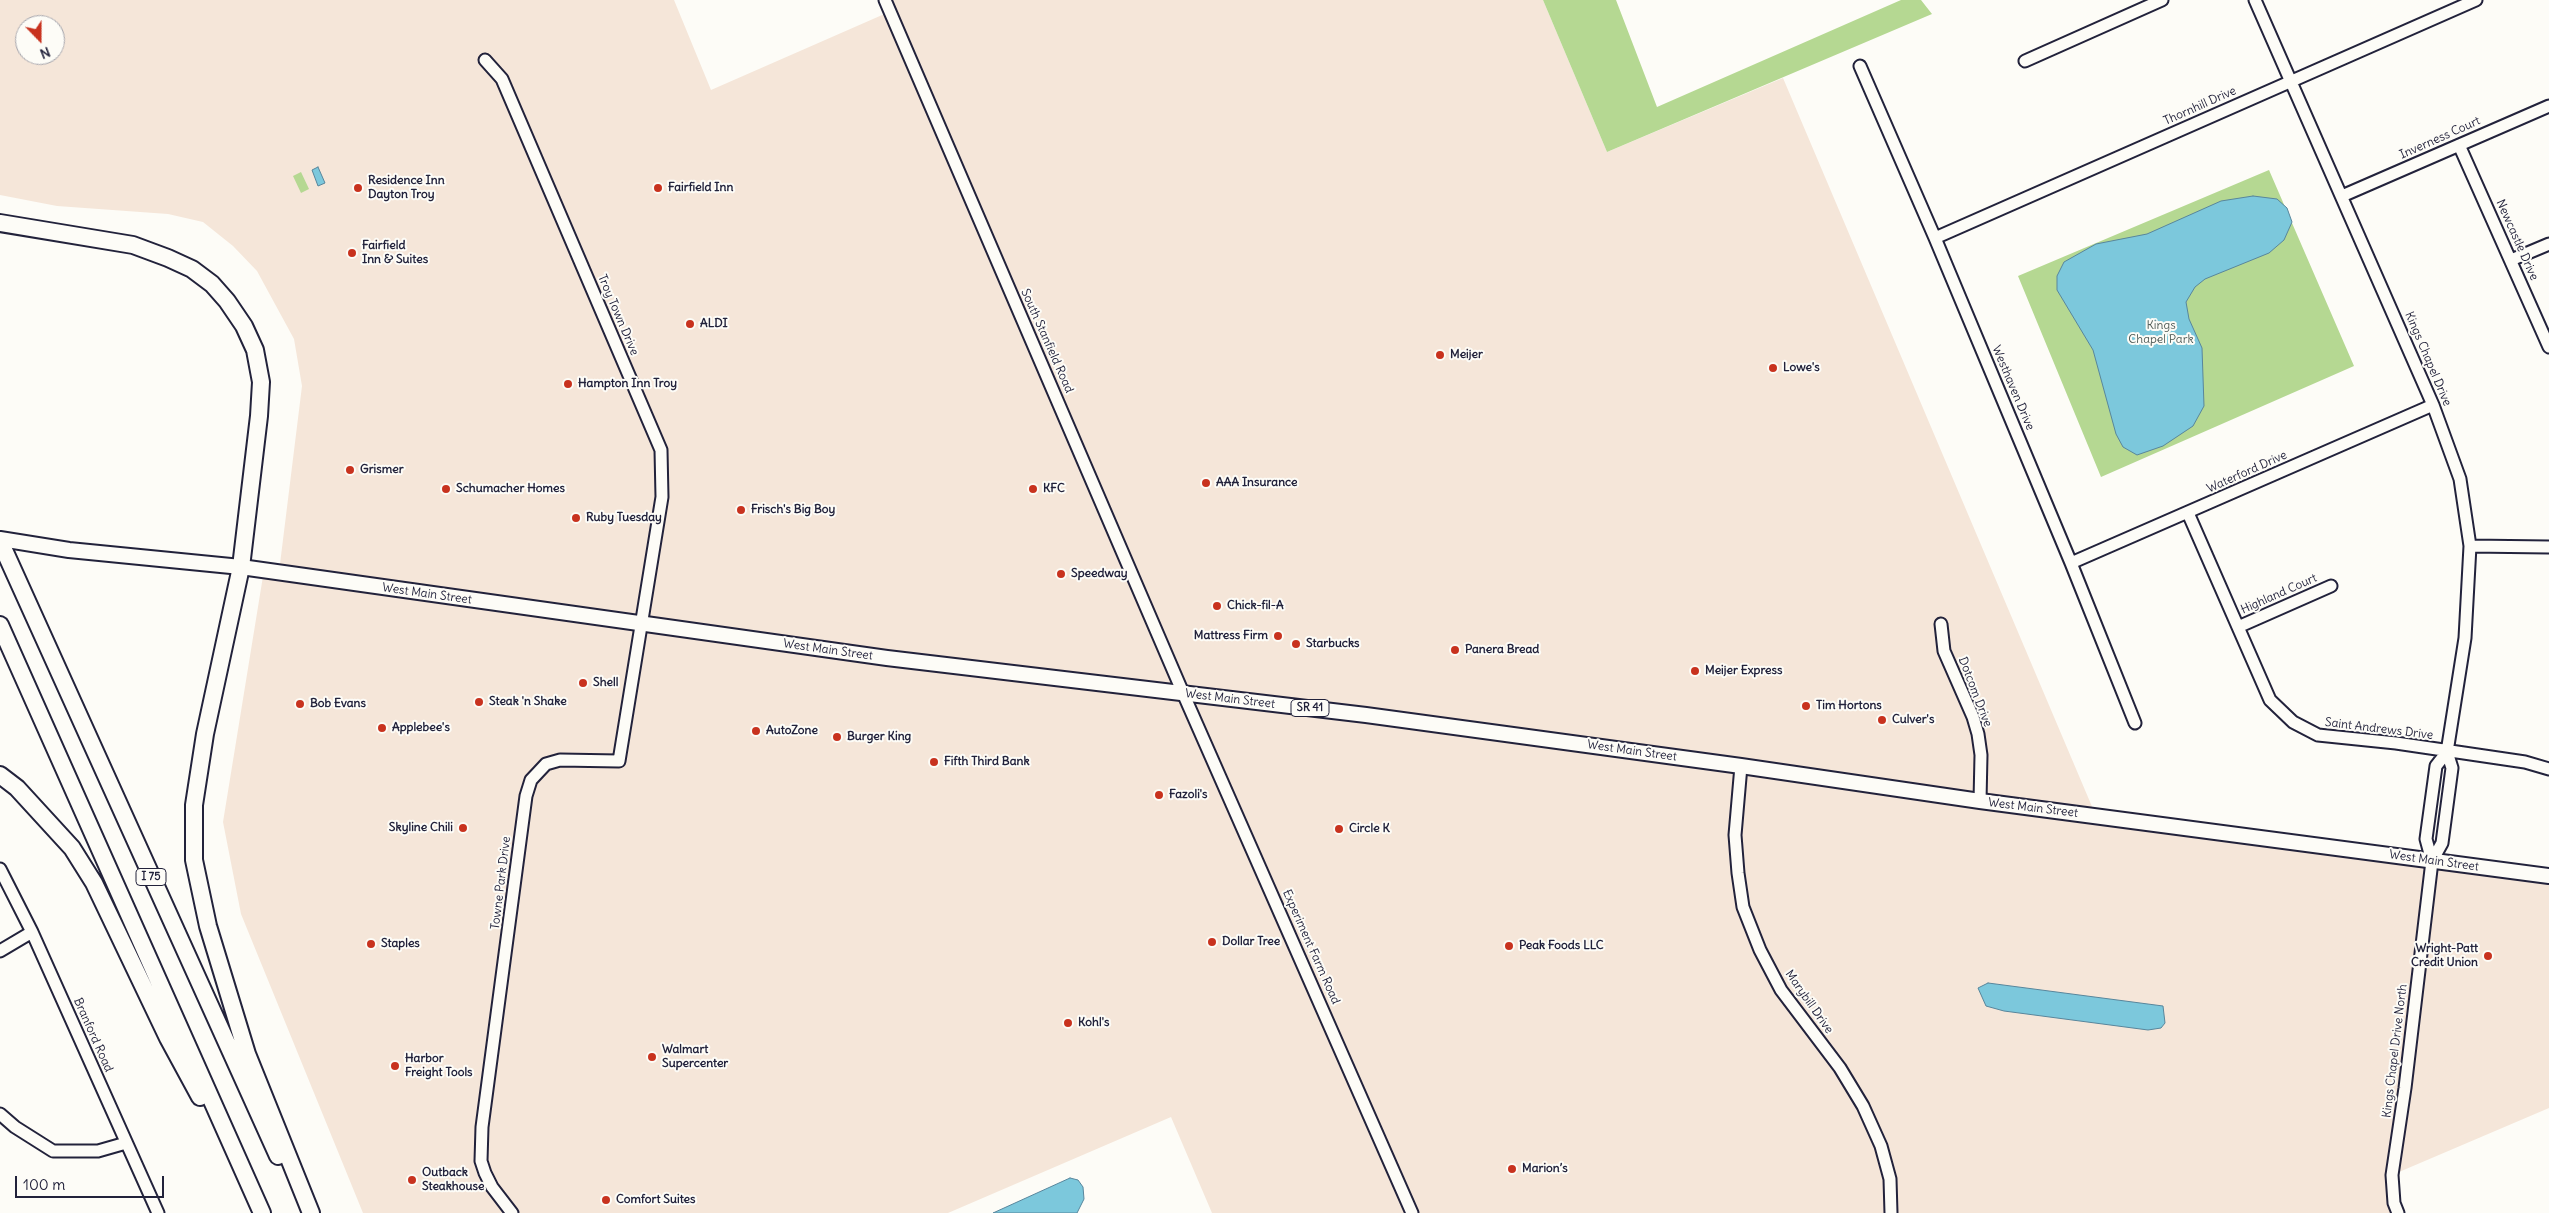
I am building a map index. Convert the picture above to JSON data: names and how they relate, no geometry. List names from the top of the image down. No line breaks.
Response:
{"streets":{"highway":["I 75"],"main road":["West Main Street","SR 41"],"street":["Thornhill Drive","Inverness Court","Newcastle Drive","Troy Town Drive","South Stanfield Road","Kings Chapel Drive","Westhaven Drive","Waterford Drive","Highland Court","Dotcom Drive","Saint Andrews Drive","Towne Park Drive","Experiment Farm Road","Marybill Drive","Branford Road","Kings Chapel Drive North"]},"crossings":[["Thornhill Drive","Kings Chapel Drive"],["Thornhill Drive","Westhaven Drive"],["Inverness Court","Newcastle Drive"],["Inverness Court","Kings Chapel Drive"],["Troy Town Drive","West Main Street"],["Troy Town Drive","Towne Park Drive"],["South Stanfield Road","West Main Street"],["South Stanfield Road","Experiment Farm Road"],["Kings Chapel Drive","Waterford Drive"],["Kings Chapel Drive","West Main Street"],["Kings Chapel Drive","Saint Andrews Drive"],["Kings Chapel Drive","Kings Chapel Drive North"],["Westhaven Drive","Waterford Drive"],["Waterford Drive","Saint Andrews Drive"],["West Main Street","Dotcom Drive"],["West Main Street","I 75"],["West Main Street","Towne Park Drive"],["West Main Street","Experiment Farm Road"],["West Main Street","Marybill Drive"],["West Main Street","Kings Chapel Drive North"],["Highland Court","Saint Andrews Drive"]],"parks":["Kings Chapel Park"],"places":["Residence Inn Dayton Troy","Fairfield Inn","Fairfield Inn & Suites","ALDI","Meijer","Lowe's","Hampton Inn Troy","Grismer","AAA Insurance","Schumacher Homes","KFC","Frisch's Big Boy","Ruby Tuesday","Speedway","Chick-fil-A","Mattress Firm","Starbucks","Panera Bread","Meijer Express","Shell","Steak 'n Shake","Bob Evans","Tim Hortons","Culver's","Applebee's","AutoZone","Burger King","Fifth Third Bank","Fazoli's","Skyline Chili","Circle K","Dollar Tree","Staples","Peak Foods LLC","Wright-Patt Credit Union","Kohl's","Walmart Supercenter","Harbor Freight Tools","Marion’s","Outback Steakhouse","Comfort Suites"],"scale_bar":"100 m","north":"bottom"}
